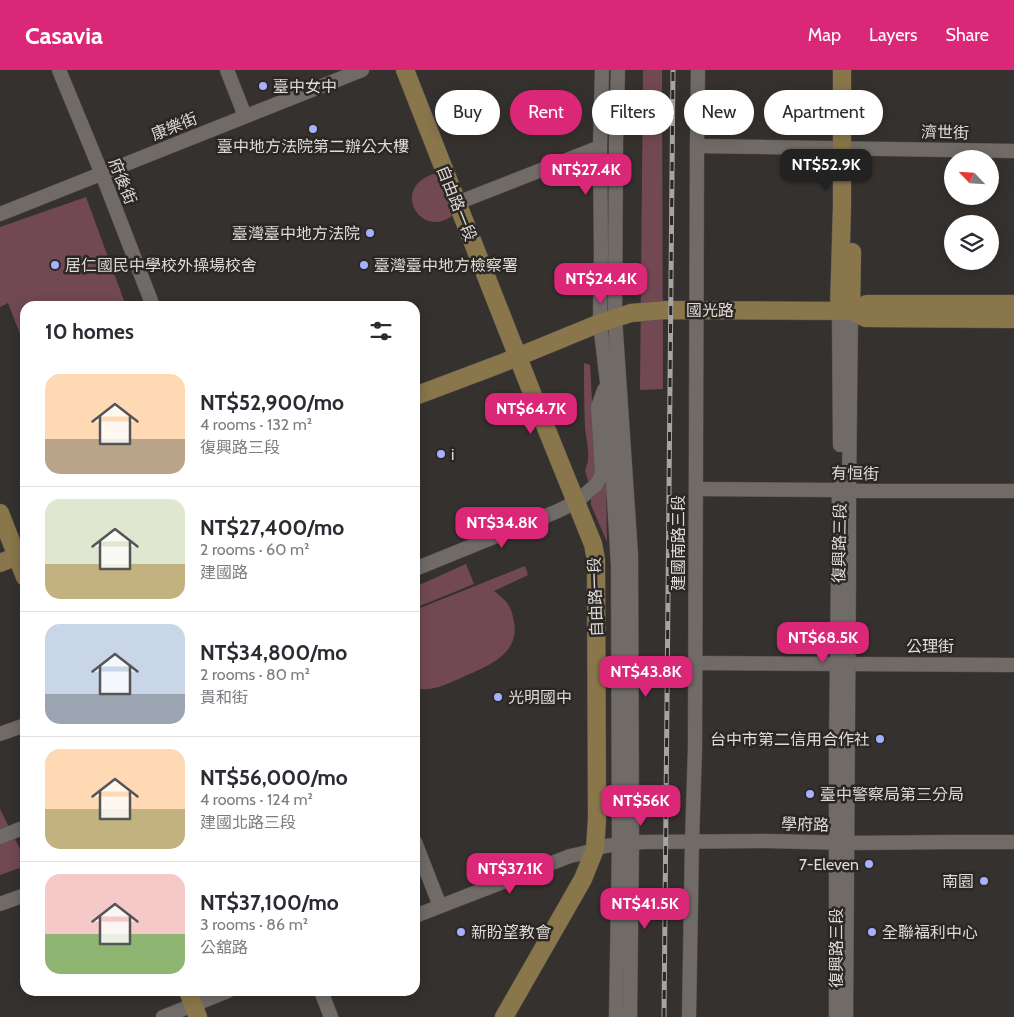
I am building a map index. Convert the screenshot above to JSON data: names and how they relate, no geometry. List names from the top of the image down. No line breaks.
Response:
{"streets":{"main road":["自由路一段","國光路","復興路三段"],"street":["康樂街","濟世街","府後街","有恒街","建國南路三段","公理街","學府路"]},"crossings":[["康樂街","府後街"],["濟世街","建國南路三段"],["濟世街","復興路三段"],["自由路一段","國光路"],["自由路一段","學府路"],["國光路","建國南路三段"],["國光路","復興路三段"],["有恒街","建國南路三段"],["有恒街","復興路三段"],["建國南路三段","公理街"],["建國南路三段","學府路"],["復興路三段","公理街"],["復興路三段","學府路"]],"places":["臺中女中","臺中地方法院第二辦公大樓","臺灣臺中地方法院","居仁國民中學校外操場校舍","臺灣臺中地方檢察署","i","光明國中","台中市第二信用合作社","臺中警察局第三分局","7-Eleven","南園","新盼望教會","全聯福利中心"],"north":"top left","page":{"header":"Casavia","nav":["Map","Layers","Share"],"chip":["Buy","Rent","Filters","New","Apartment"],"price":["NT$52.9K","NT$27.4K","NT$24.4K","NT$64.7K","NT$34.8K","NT$68.5K","NT$43.8K","NT$56K","NT$37.1K","NT$41.5K"],"heading":"10 homes","list":[{"name":"NT$52,900/mo","note":"4 rooms · 132 m² · 復興路三段"},{"name":"NT$27,400/mo","note":"2 rooms · 60 m² · 建國路"},{"name":"NT$34,800/mo","note":"2 rooms · 80 m² · 貴和街"},{"name":"NT$56,000/mo","note":"4 rooms · 124 m² · 建國北路三段"},{"name":"NT$37,100/mo","note":"3 rooms · 86 m² · 公舘路"}]}}
